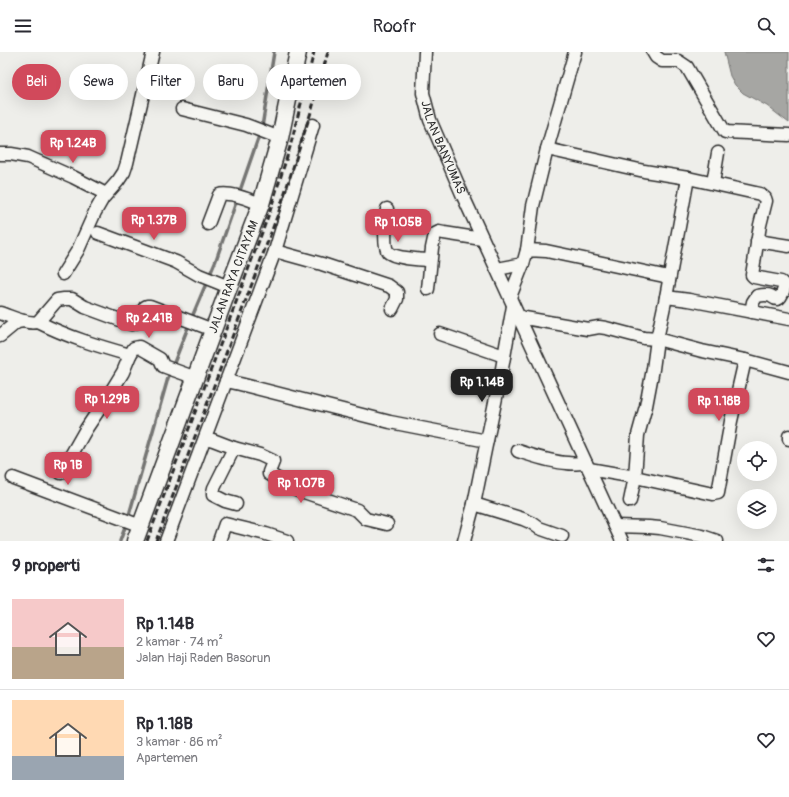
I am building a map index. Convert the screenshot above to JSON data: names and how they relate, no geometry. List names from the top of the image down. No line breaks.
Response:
{"streets":{"main road":["JALAN RAYA CITAYAM"],"street":["JALAN BANYUMAS"]},"page":{"header":"Roofr","chip":["Beli","Sewa","Filter","Baru","Apartemen"],"price":["Rp 1.24B","Rp 1.37B","Rp 1.05B","Rp 2.41B","Rp 1.14B","Rp 1.29B","Rp 1.18B","Rp 1B","Rp 1.07B"],"heading":"9 properti","list":[{"name":"Rp 1.14B","note":"2 kamar · 74 m² · Jalan Haji Raden Basorun"},{"name":"Rp 1.18B","note":"3 kamar · 86 m² · Apartemen"}]}}
